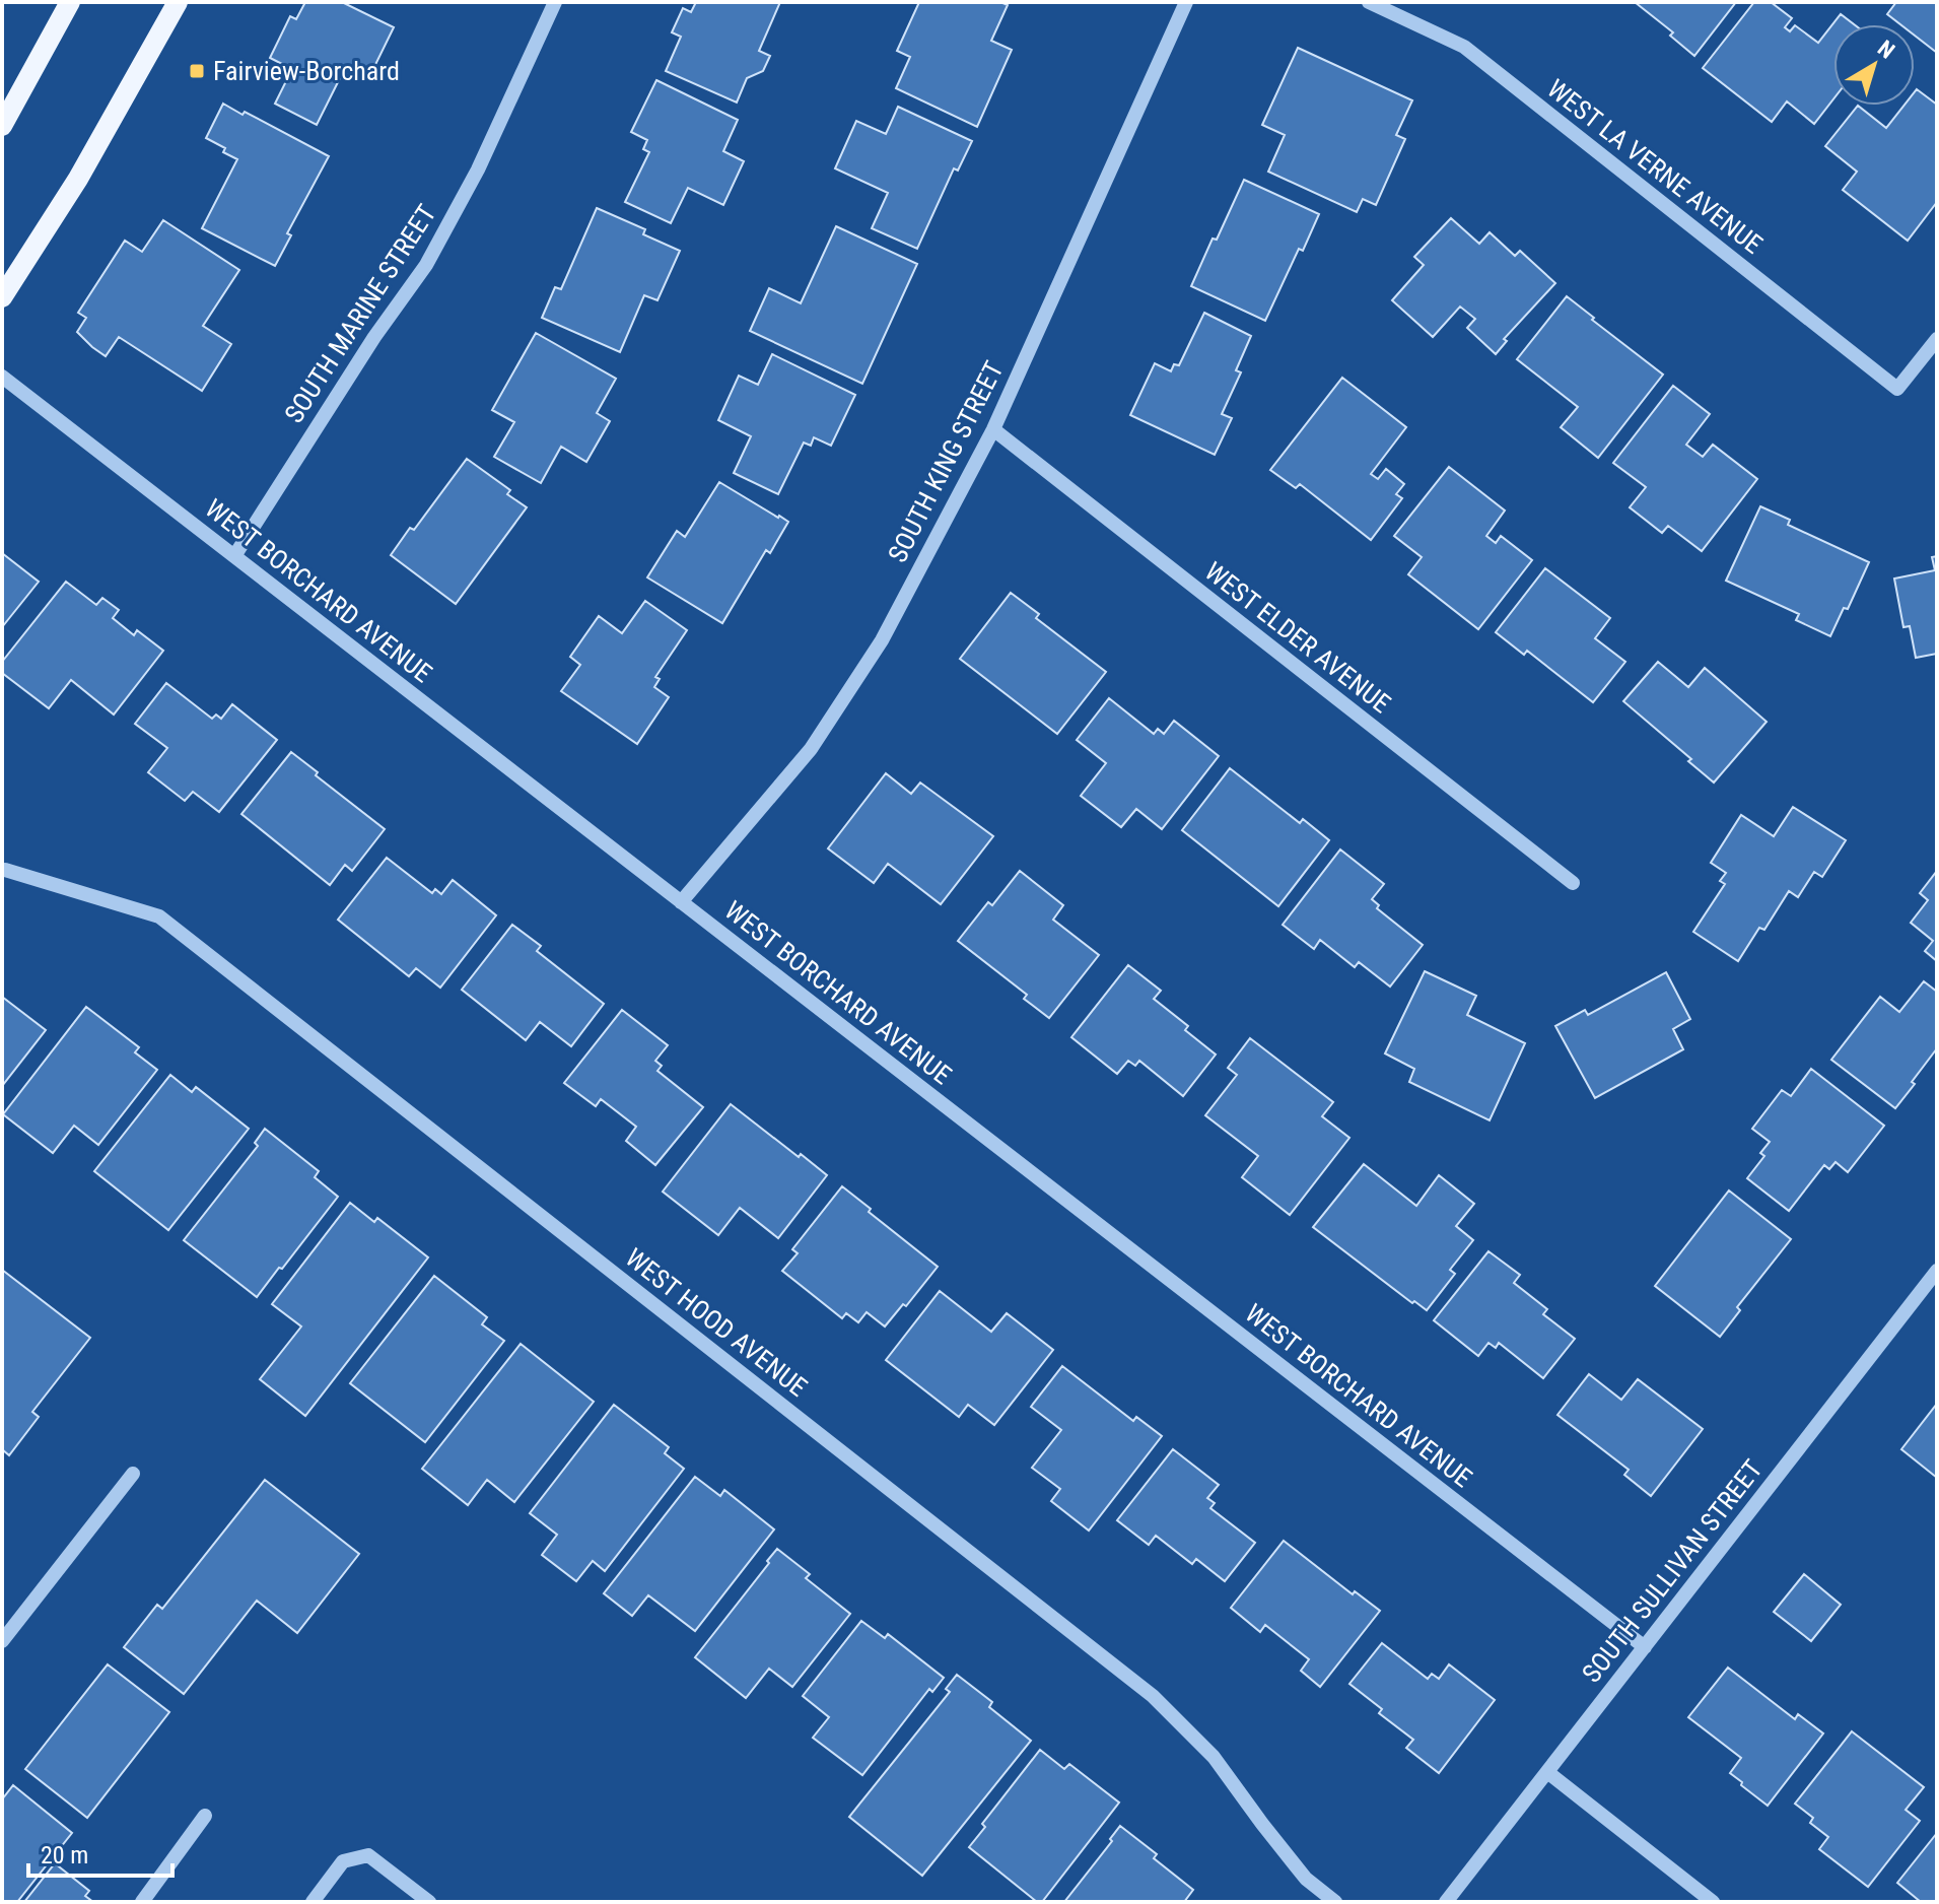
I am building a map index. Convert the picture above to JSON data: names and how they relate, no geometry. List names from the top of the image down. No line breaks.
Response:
{"streets":{"street":["WEST LA VERNE AVENUE","SOUTH MARINE STREET","SOUTH KING STREET","WEST BORCHARD AVENUE","WEST ELDER AVENUE","WEST HOOD AVENUE","SOUTH SULLIVAN STREET"]},"crossings":[["SOUTH MARINE STREET","WEST BORCHARD AVENUE"],["SOUTH KING STREET","WEST BORCHARD AVENUE"],["SOUTH KING STREET","WEST ELDER AVENUE"],["WEST BORCHARD AVENUE","SOUTH SULLIVAN STREET"]],"places":{"transit":["Fairview-Borchard"]},"scale_bar":"20 m","north":"top right"}
